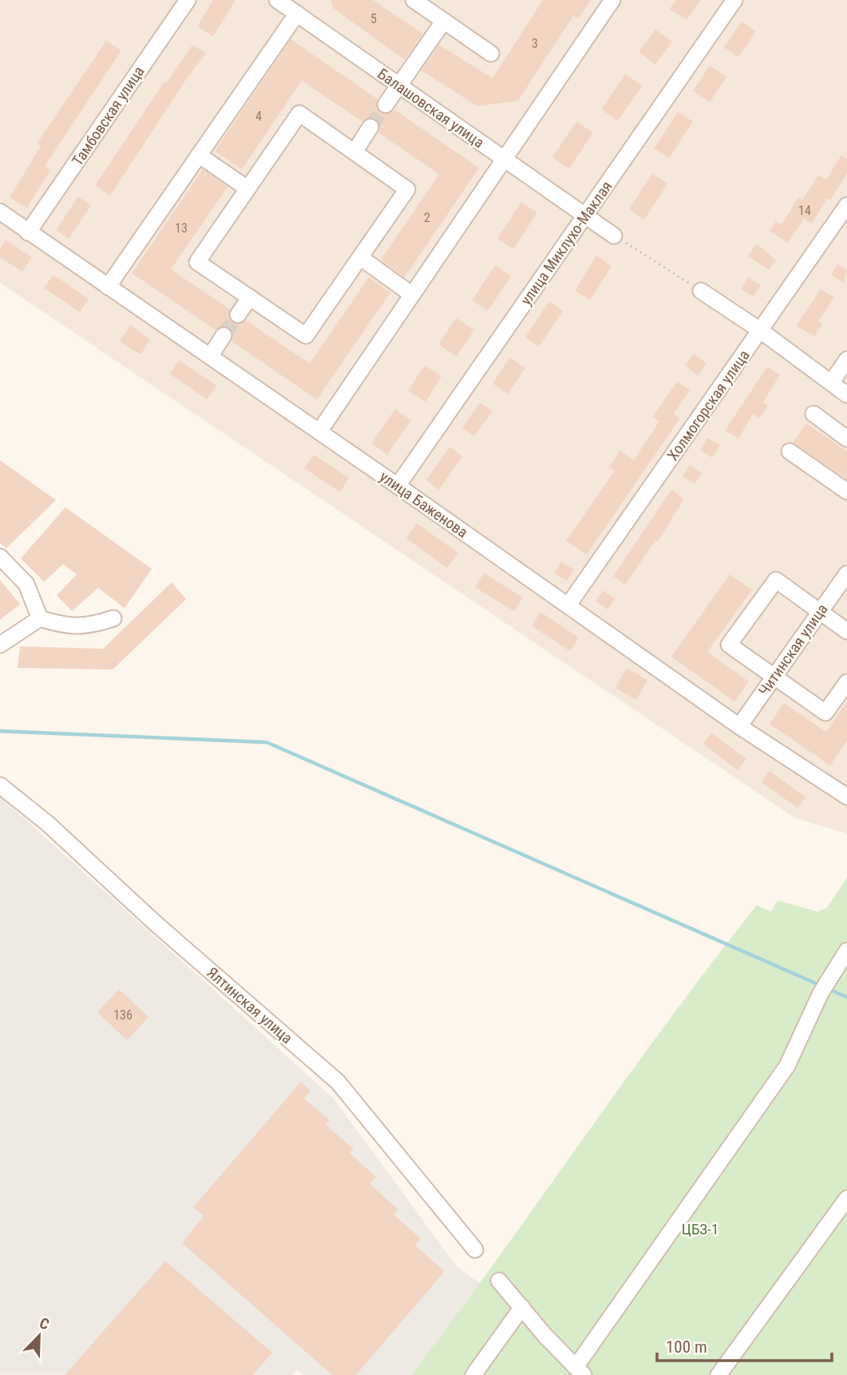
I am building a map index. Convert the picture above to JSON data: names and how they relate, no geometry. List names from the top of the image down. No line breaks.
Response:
{"streets":{"street":["Балашовская улица","Тамбовская улица","улица Миклухо-Маклая","Холмогорская улица","улица Баженова","Читинская улица","Ялтинская улица"]},"crossings":[["Балашовская улица","улица Миклухо-Маклая"],["Тамбовская улица","улица Баженова"],["улица Миклухо-Маклая","улица Баженова"],["Холмогорская улица","улица Баженова"],["улица Баженова","Читинская улица"]],"parks":["ЦБЗ-1"],"house_numbers":["5","3","4","14","2","13","136"],"scale_bar":"100 m","north":"top right"}
